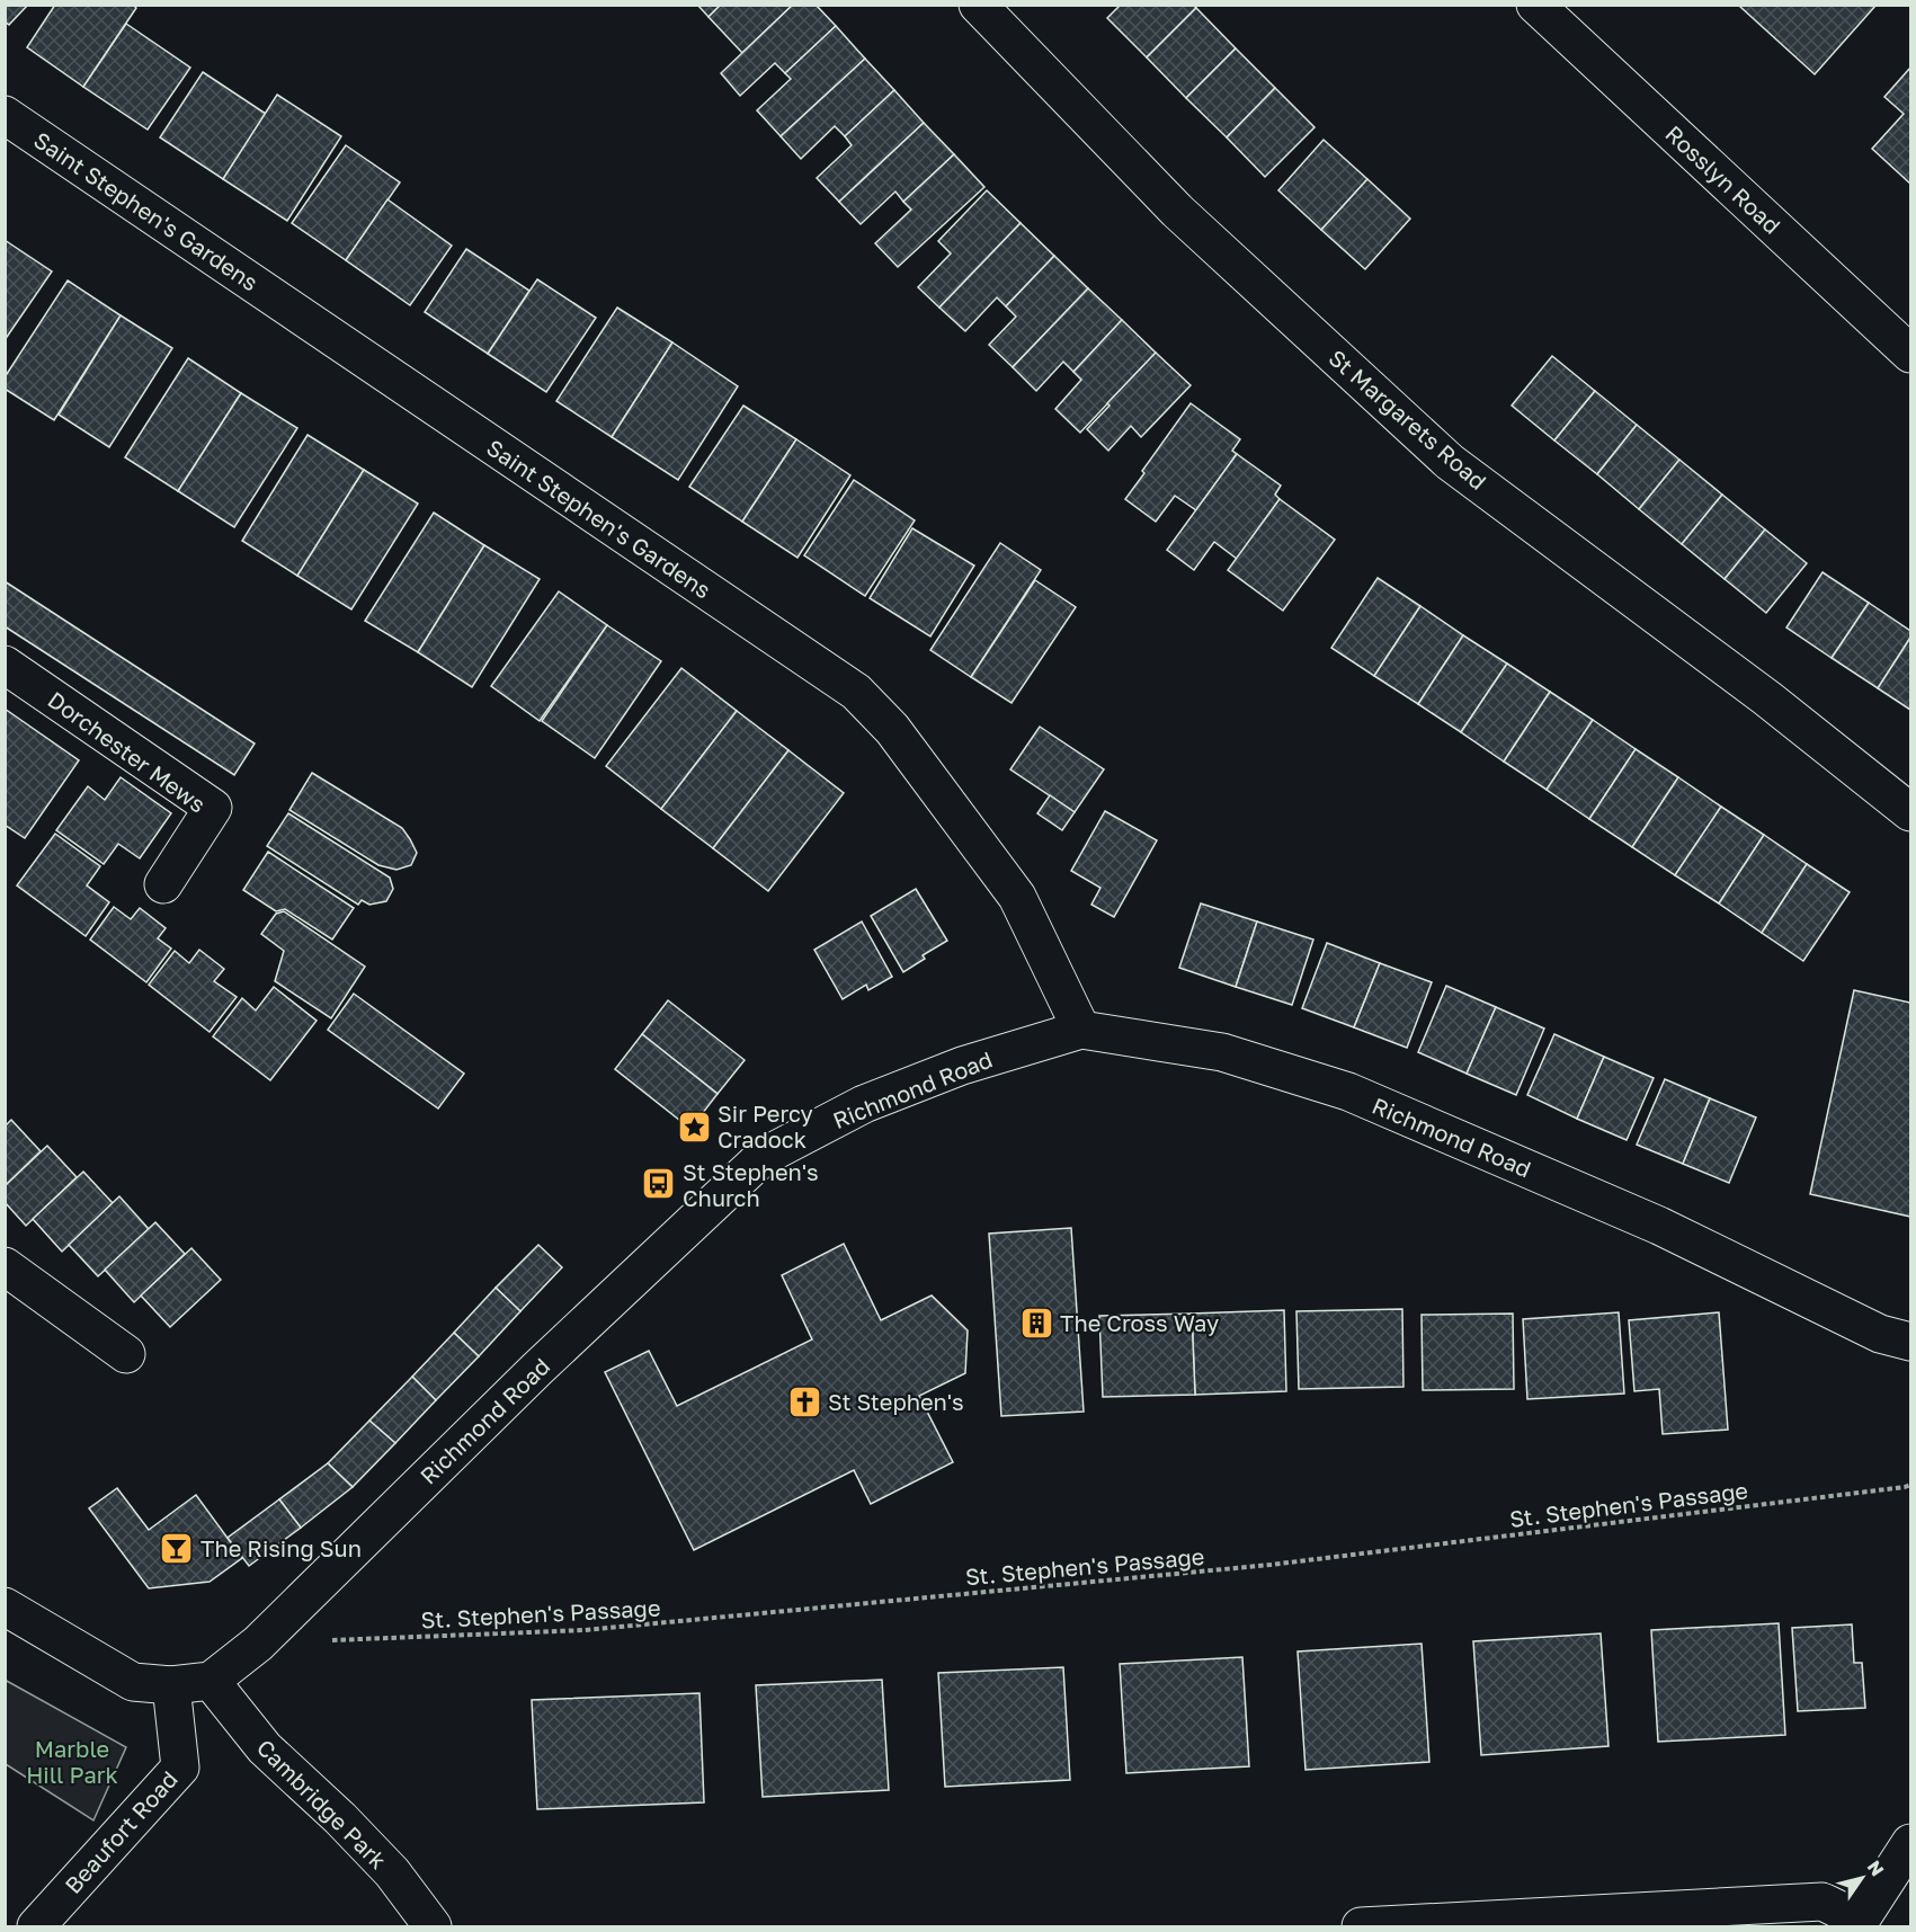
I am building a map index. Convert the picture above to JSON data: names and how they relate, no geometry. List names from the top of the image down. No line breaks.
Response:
{"streets":{"street":["Rosslyn Road","Saint Stephen's Gardens","St Margarets Road","Dorchester Mews","Richmond Road","Cambridge Park","Beaufort Road"],"path":["St. Stephen's Passage"]},"crossings":[["Saint Stephen's Gardens","Richmond Road"],["Richmond Road","St. Stephen's Passage"],["Richmond Road","Cambridge Park"]],"parks":["Marble Hill Park"],"places":{"place":["Sir Percy Cradock"],"bus stop":["St Stephen's Church"],"building":["The Cross Way"],"church":["St Stephen's"],"bar":["The Rising Sun"]},"north":"top right"}
